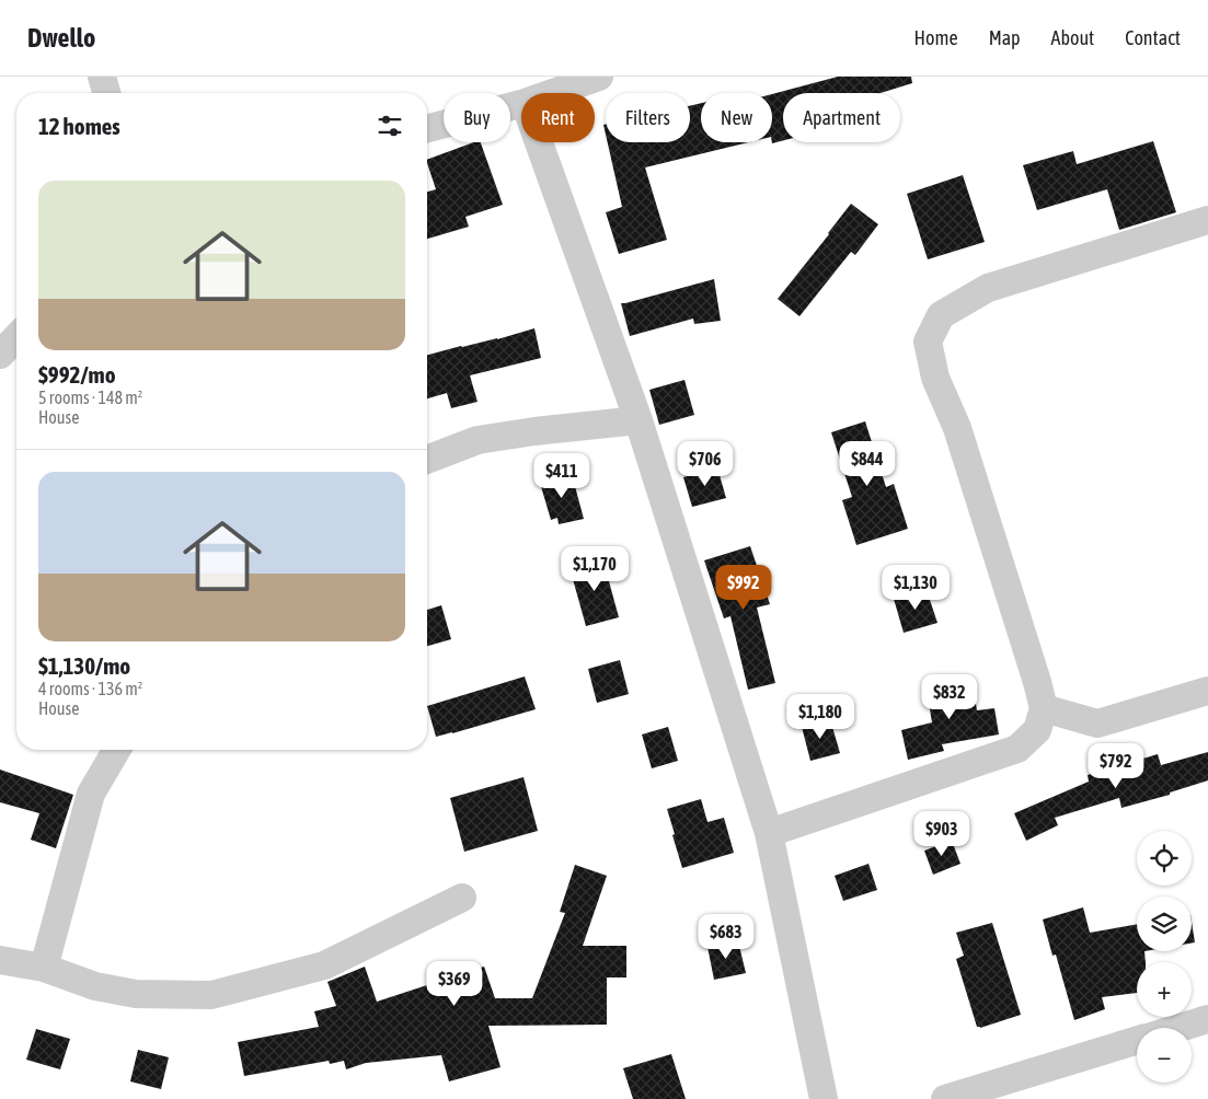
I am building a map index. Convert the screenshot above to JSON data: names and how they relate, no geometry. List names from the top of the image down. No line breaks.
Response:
{"page":{"header":"Dwello","nav":["Home","Map","About","Contact"],"chip":["Buy","Rent","Filters","New","Apartment"],"heading":"12 homes","list":[{"name":"$992/mo","note":"5 rooms · 148 m² · House"},{"name":"$1,130/mo","note":"4 rooms · 136 m² · House"}],"price":["$706","$844","$411","$1,170","$992","$1,130","$832","$1,180","$792","$903","$683","$369"],"map_buttons":["+","−"]}}
